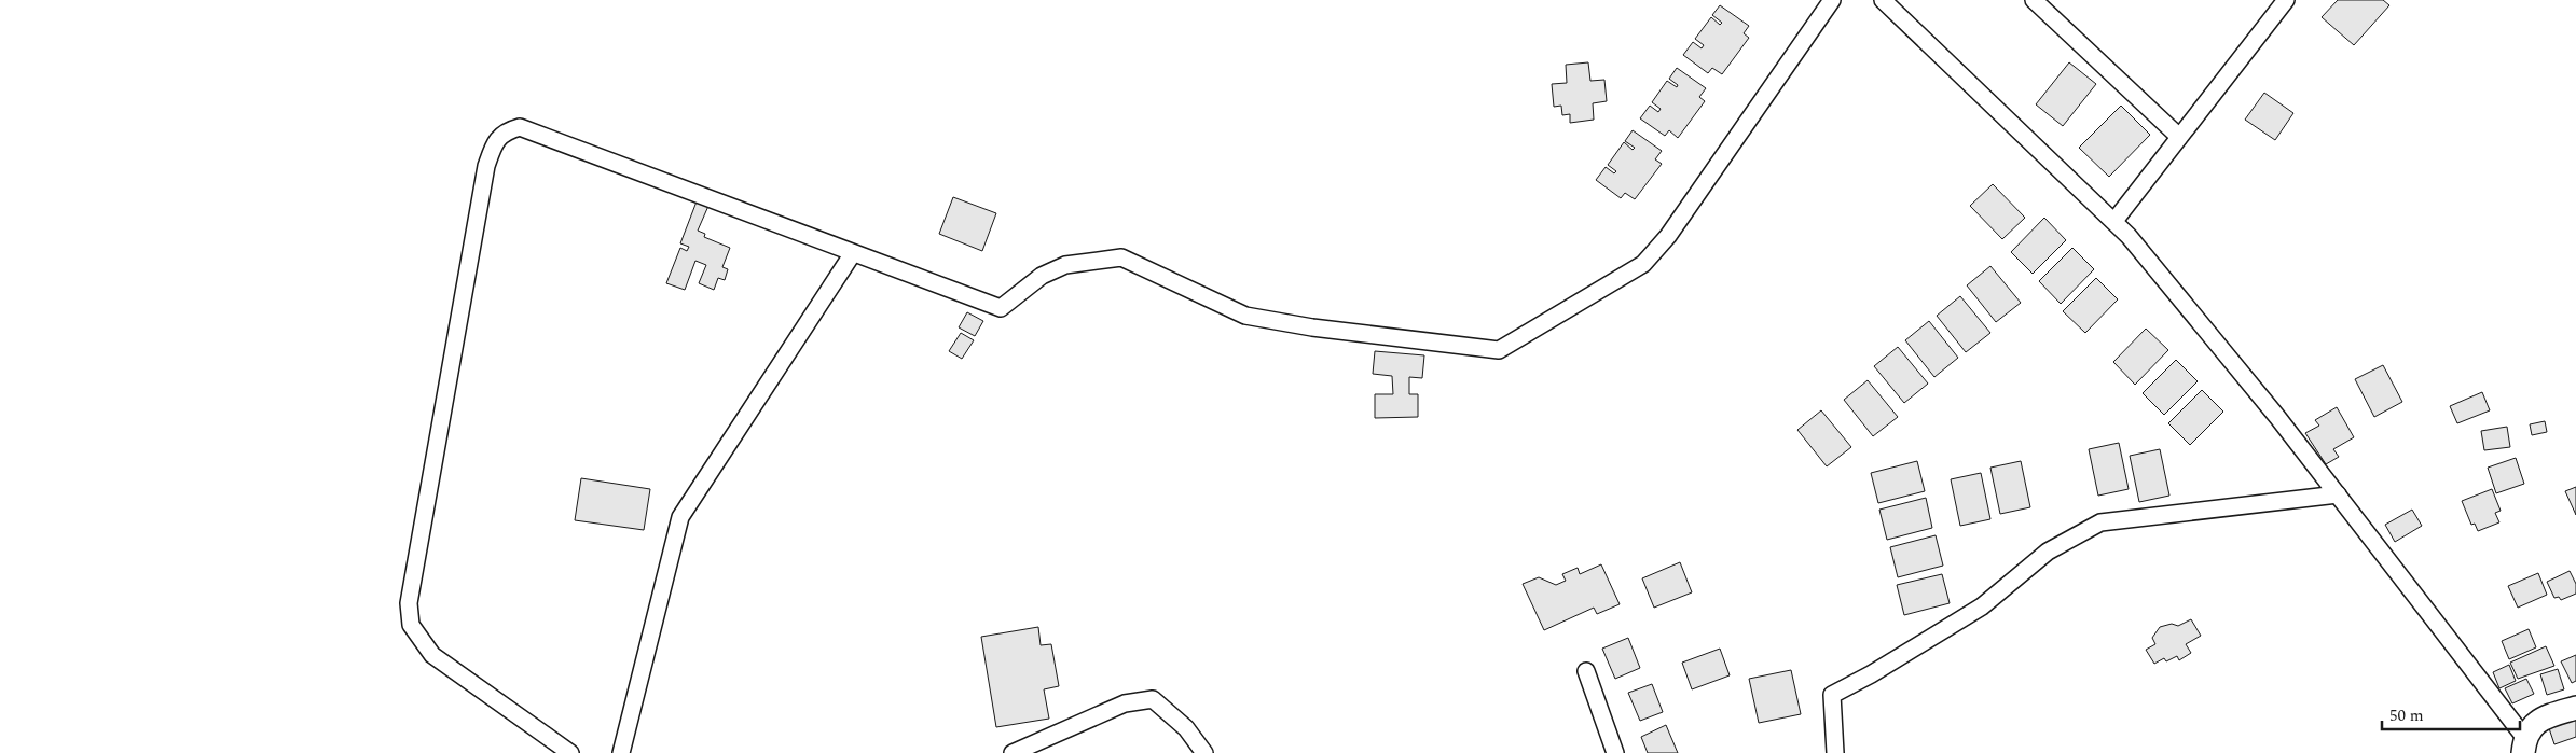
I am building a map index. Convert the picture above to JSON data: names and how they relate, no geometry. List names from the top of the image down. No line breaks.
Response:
{"scale_bar":"50 m"}
